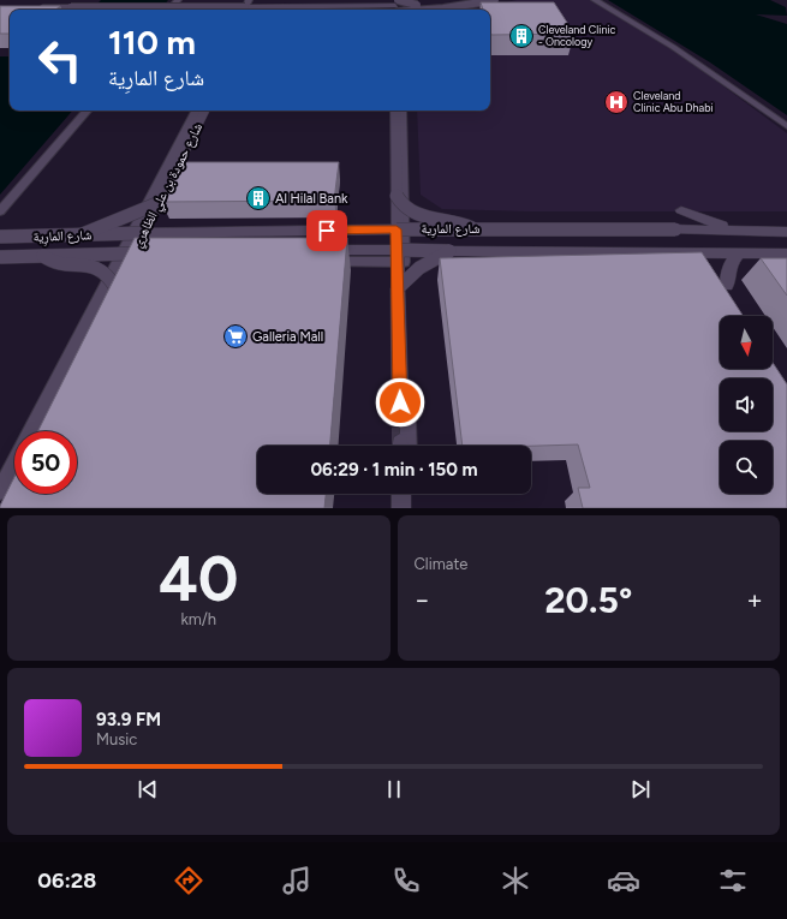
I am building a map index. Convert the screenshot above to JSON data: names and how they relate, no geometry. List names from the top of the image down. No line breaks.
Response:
{"streets":{"main road":["شارع حمودة بن علي الظاهري","شارع المارِية"]},"crossings":[["شارع حمودة بن علي الظاهري","شارع المارِية"]],"places":{"building":["Cleveland Clinic - Oncology","Al Hilal Bank"],"hospital":["Cleveland Clinic Abu Dhabi"],"supermarket":["Galleria Mall"]},"north":"bottom","page":{"turn":["110 m","شارع المارِية"],"limit":"50","trip":"06:29 · 1 min · 150 m","tile":[["40","km/h"],"Climate"],"heat":["−","20.5°","+"],"song":["93.9 FM","Music"],"tabs":"06:28"}}
